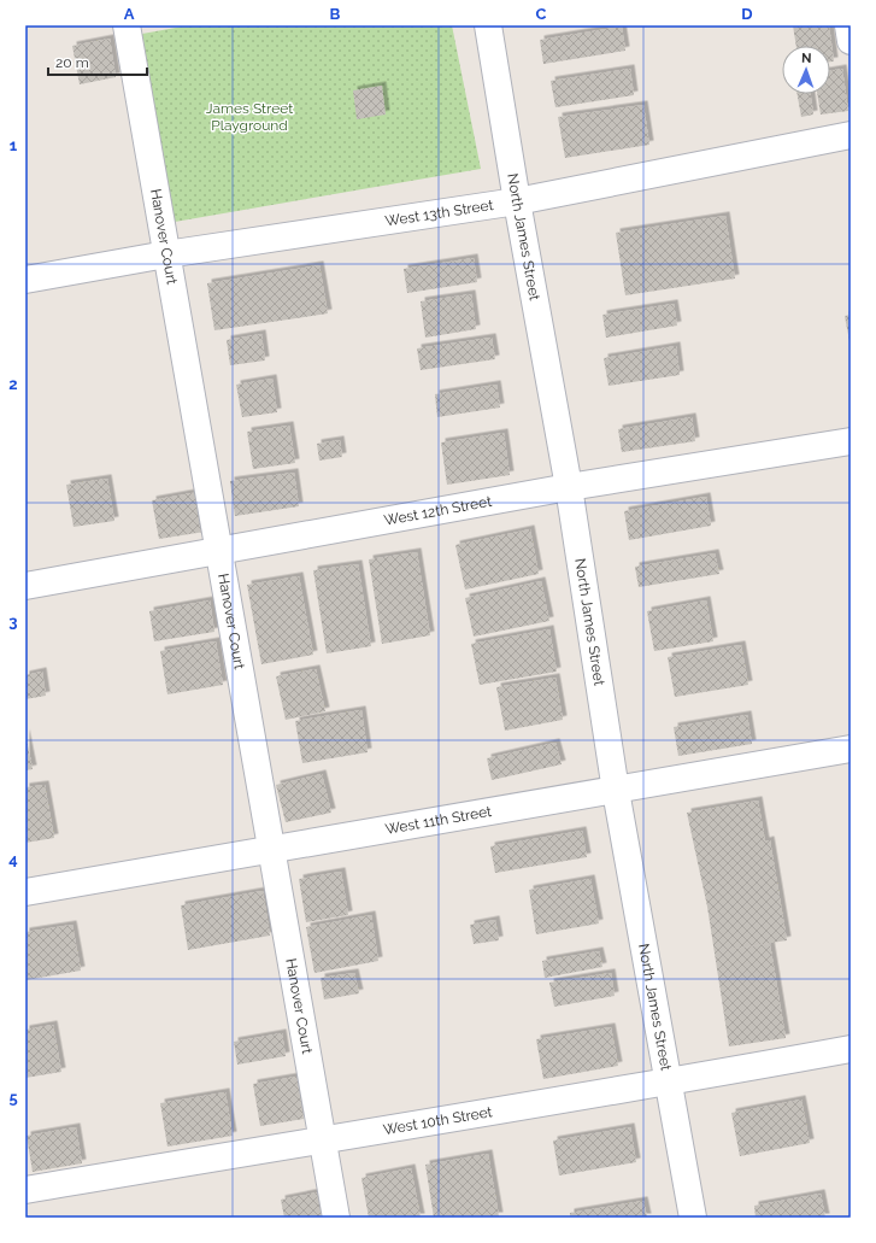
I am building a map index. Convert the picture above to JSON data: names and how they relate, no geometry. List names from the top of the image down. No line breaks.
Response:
{"streets":{"street":["West 13th Street","Hanover Court","North James Street","West 12th Street","West 11th Street","West 10th Street"]},"crossings":[["West 13th Street","Hanover Court"],["West 13th Street","North James Street"],["Hanover Court","West 12th Street"],["Hanover Court","West 11th Street"],["Hanover Court","West 10th Street"],["North James Street","West 12th Street"],["North James Street","West 11th Street"],["North James Street","West 10th Street"]],"parks":["James Street Playground"],"scale_bar":"20 m","north":"top","grid":{"columns":["A","B","C","D"],"rows":["1","2","3","4","5"]}}
